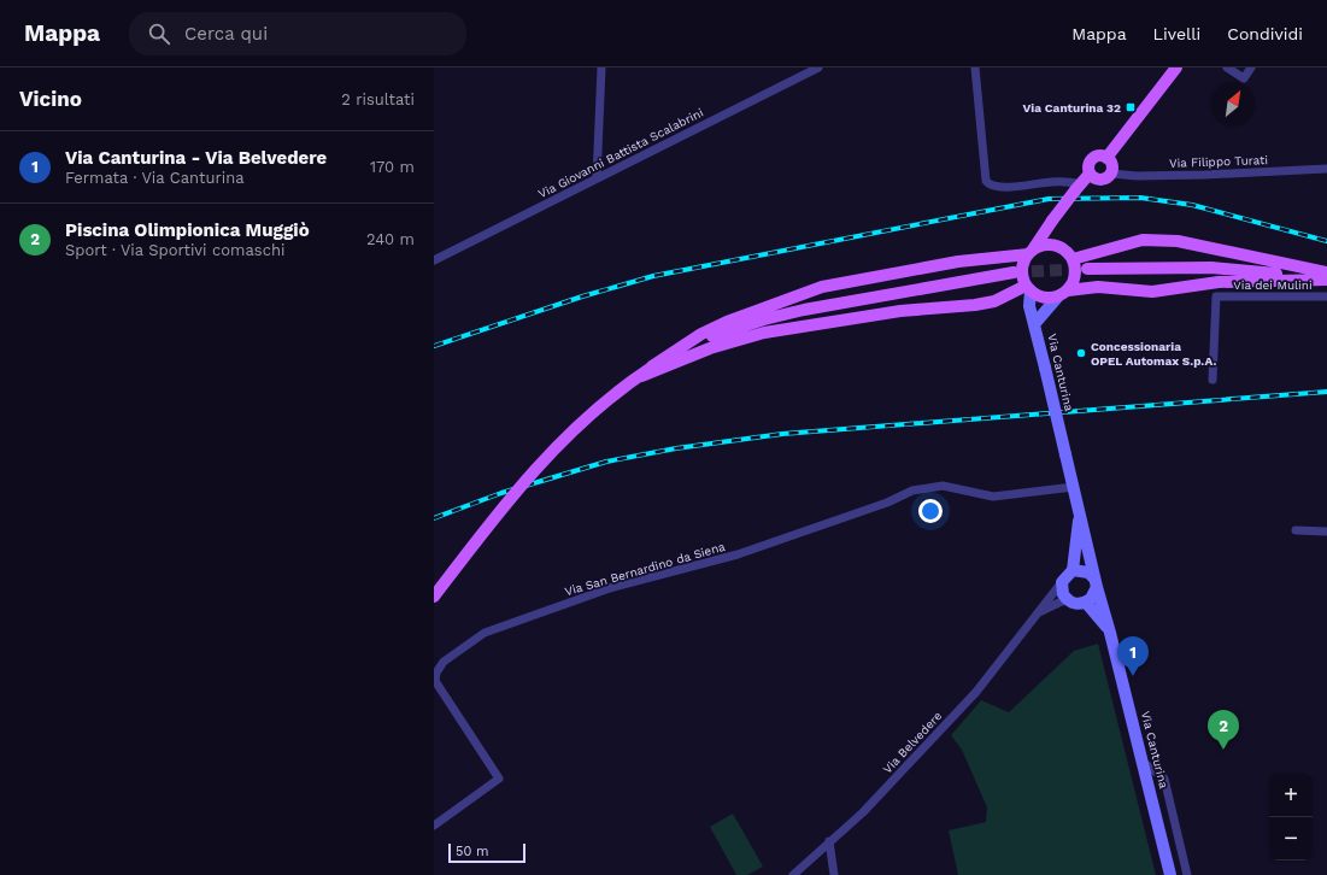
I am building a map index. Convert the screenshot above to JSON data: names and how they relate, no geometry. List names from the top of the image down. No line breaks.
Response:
{"streets":{"main road":["Via Canturina"],"street":["Via Giovanni Battista Scalabrini","Via Filippo Turati","Via dei Mulini","Via San Bernardino da Siena","Via Belvedere"]},"crossings":[["Via Canturina","Via San Bernardino da Siena"],["Via Canturina","Via Belvedere"]],"places":{"transit":["Via Canturina 32"],"other":["Concessionaria OPEL Automax S.p.A."]},"scale_bar":"50 m","north":"top right","page":{"header":"Mappa","search":"Cerca qui","nav":["Mappa","Livelli","Condividi"],"heading":["Vicino","2 risultati"],"list":[{"mark":"1","name":"Via Canturina - Via Belvedere","note":"Fermata · Via Canturina","value":"170 m"},{"mark":"2","name":"Piscina Olimpionica Muggiò","note":"Sport · Via Sportivi comaschi","value":"240 m"}],"pins":["1","2"],"map_buttons":["+","−"],"scale":"50 m"}}
